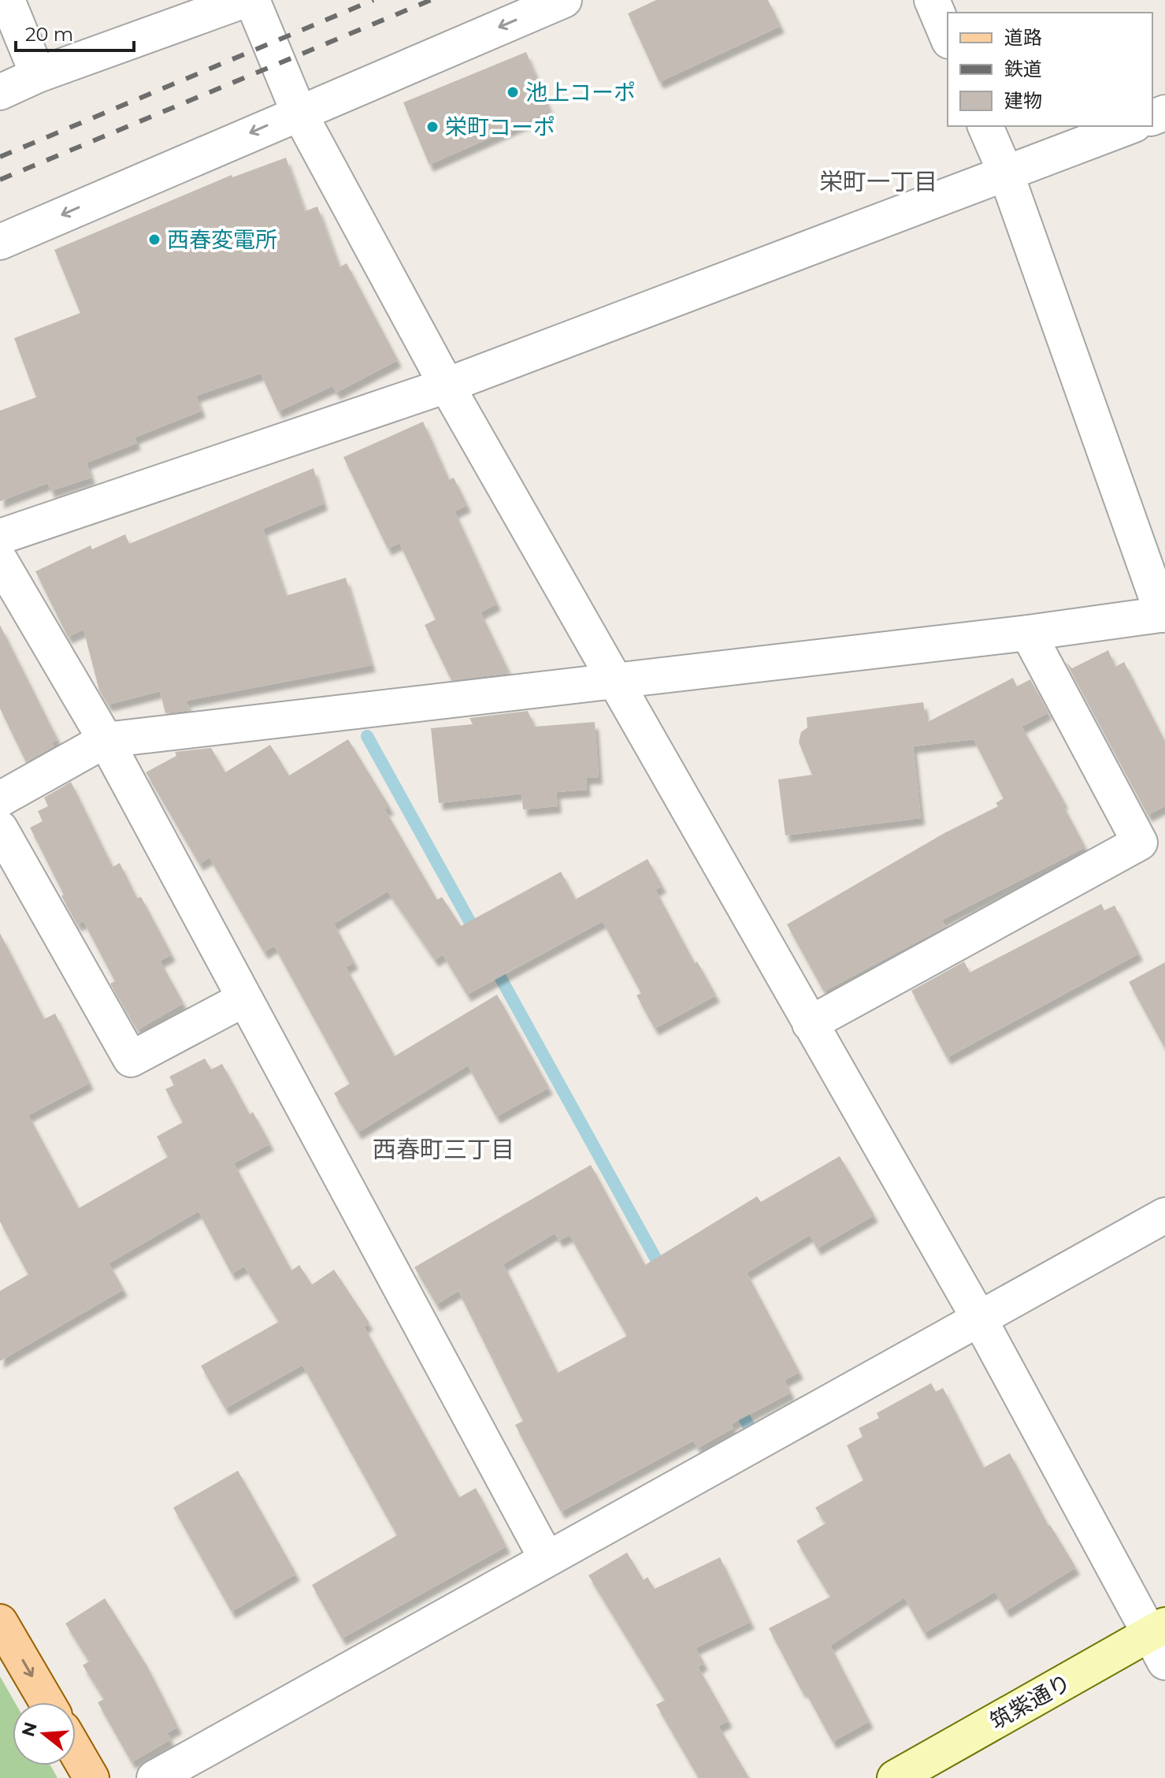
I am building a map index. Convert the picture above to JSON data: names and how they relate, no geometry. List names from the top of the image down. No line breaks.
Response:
{"streets":{"street":["筑紫通り"]},"districts":["栄町一丁目","西春町三丁目"],"places":["池上コーポ","栄町コーポ","西春変電所"],"legend":["道路","鉄道","建物"],"scale_bar":"20 m","north":"left"}
